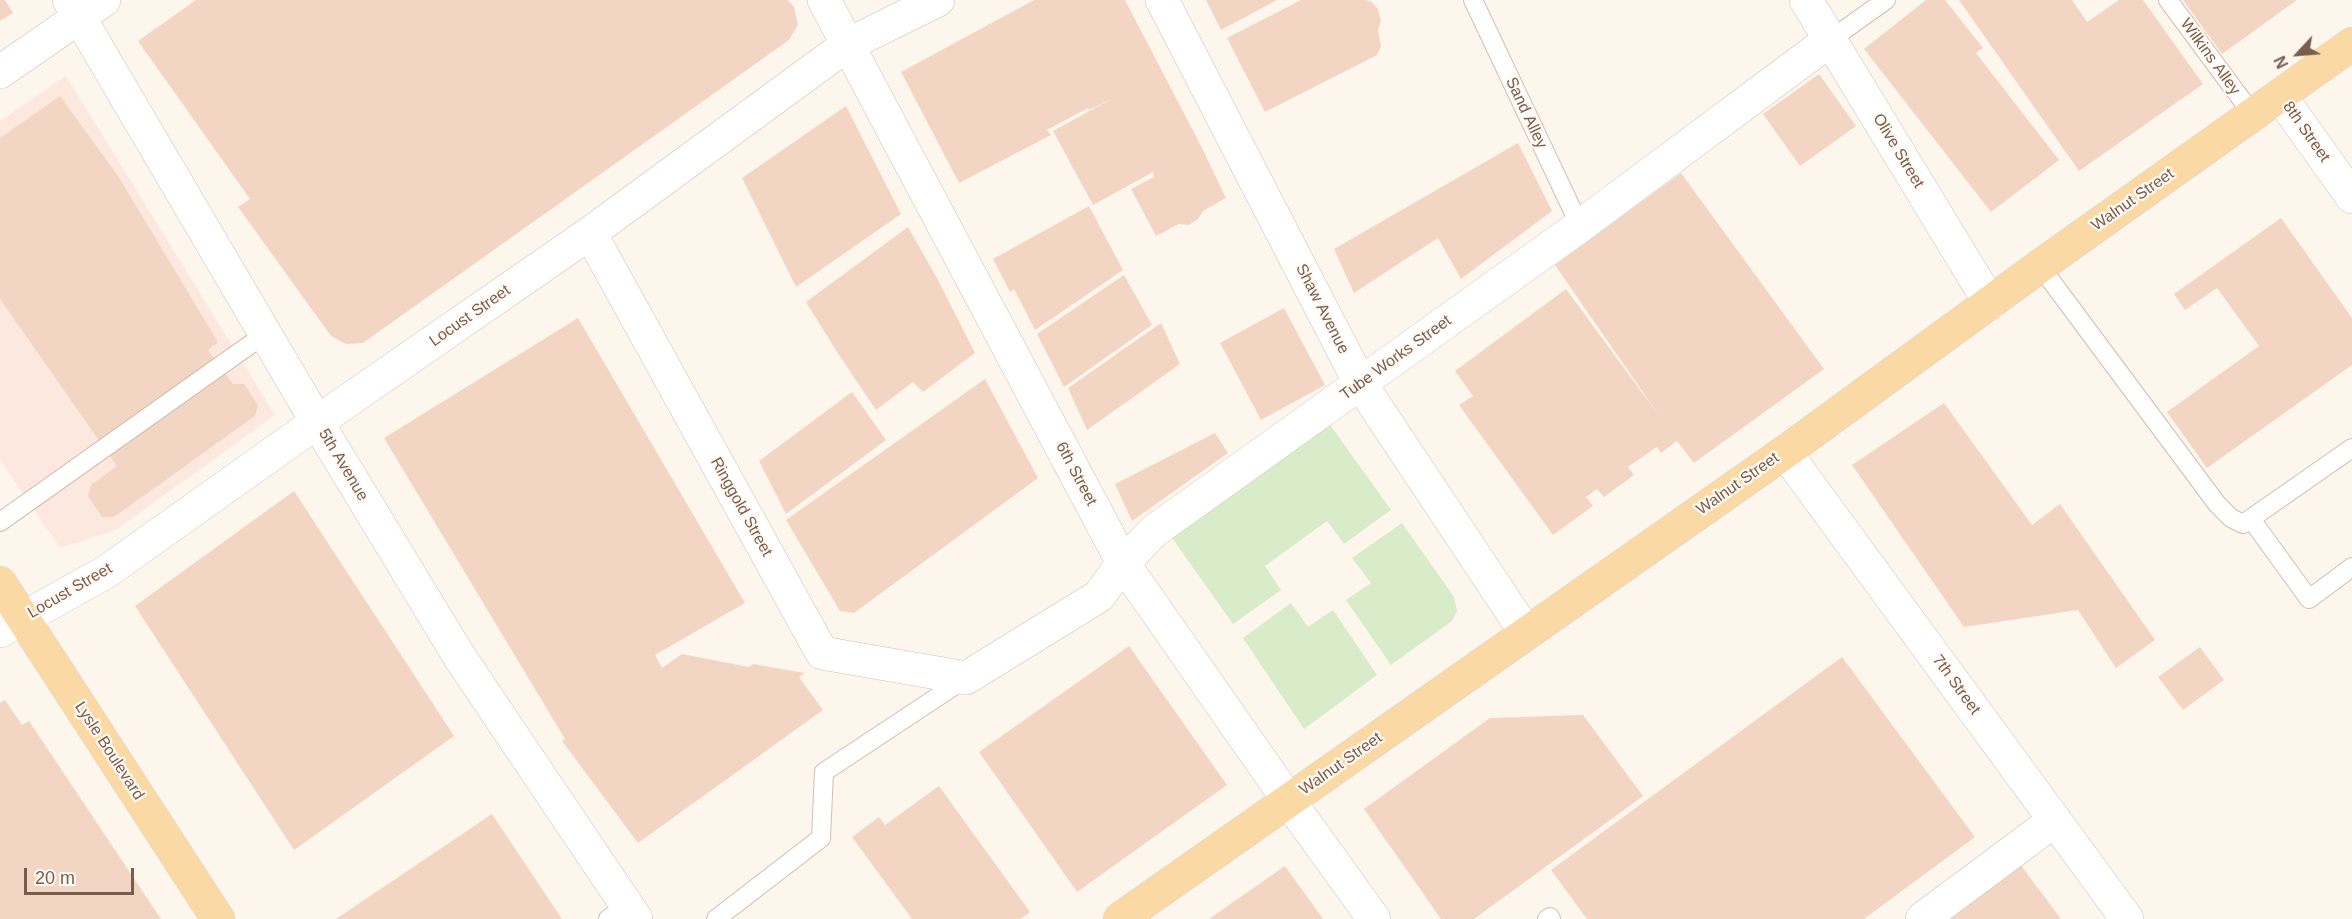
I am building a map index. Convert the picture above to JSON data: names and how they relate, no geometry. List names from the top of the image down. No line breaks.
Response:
{"streets":{"main road":["Walnut Street","Lysle Boulevard"],"street":["8th Street","Olive Street","Shaw Avenue","Locust Street","Tube Works Street","5th Avenue","6th Street","Ringgold Street","7th Street"],"lane":["Wilkins Alley","Sand Alley"]},"crossings":[["Wilkins Alley","Walnut Street"],["Sand Alley","Tube Works Street"],["8th Street","Walnut Street"],["Olive Street","Walnut Street"],["Olive Street","Tube Works Street"],["Walnut Street","Shaw Avenue"],["Walnut Street","6th Street"],["Walnut Street","7th Street"],["Shaw Avenue","Tube Works Street"],["Locust Street","5th Avenue"],["Locust Street","6th Street"],["Locust Street","Ringgold Street"],["Locust Street","Lysle Boulevard"],["Tube Works Street","6th Street"],["Tube Works Street","Ringgold Street"]],"scale_bar":"20 m","north":"bottom left"}
